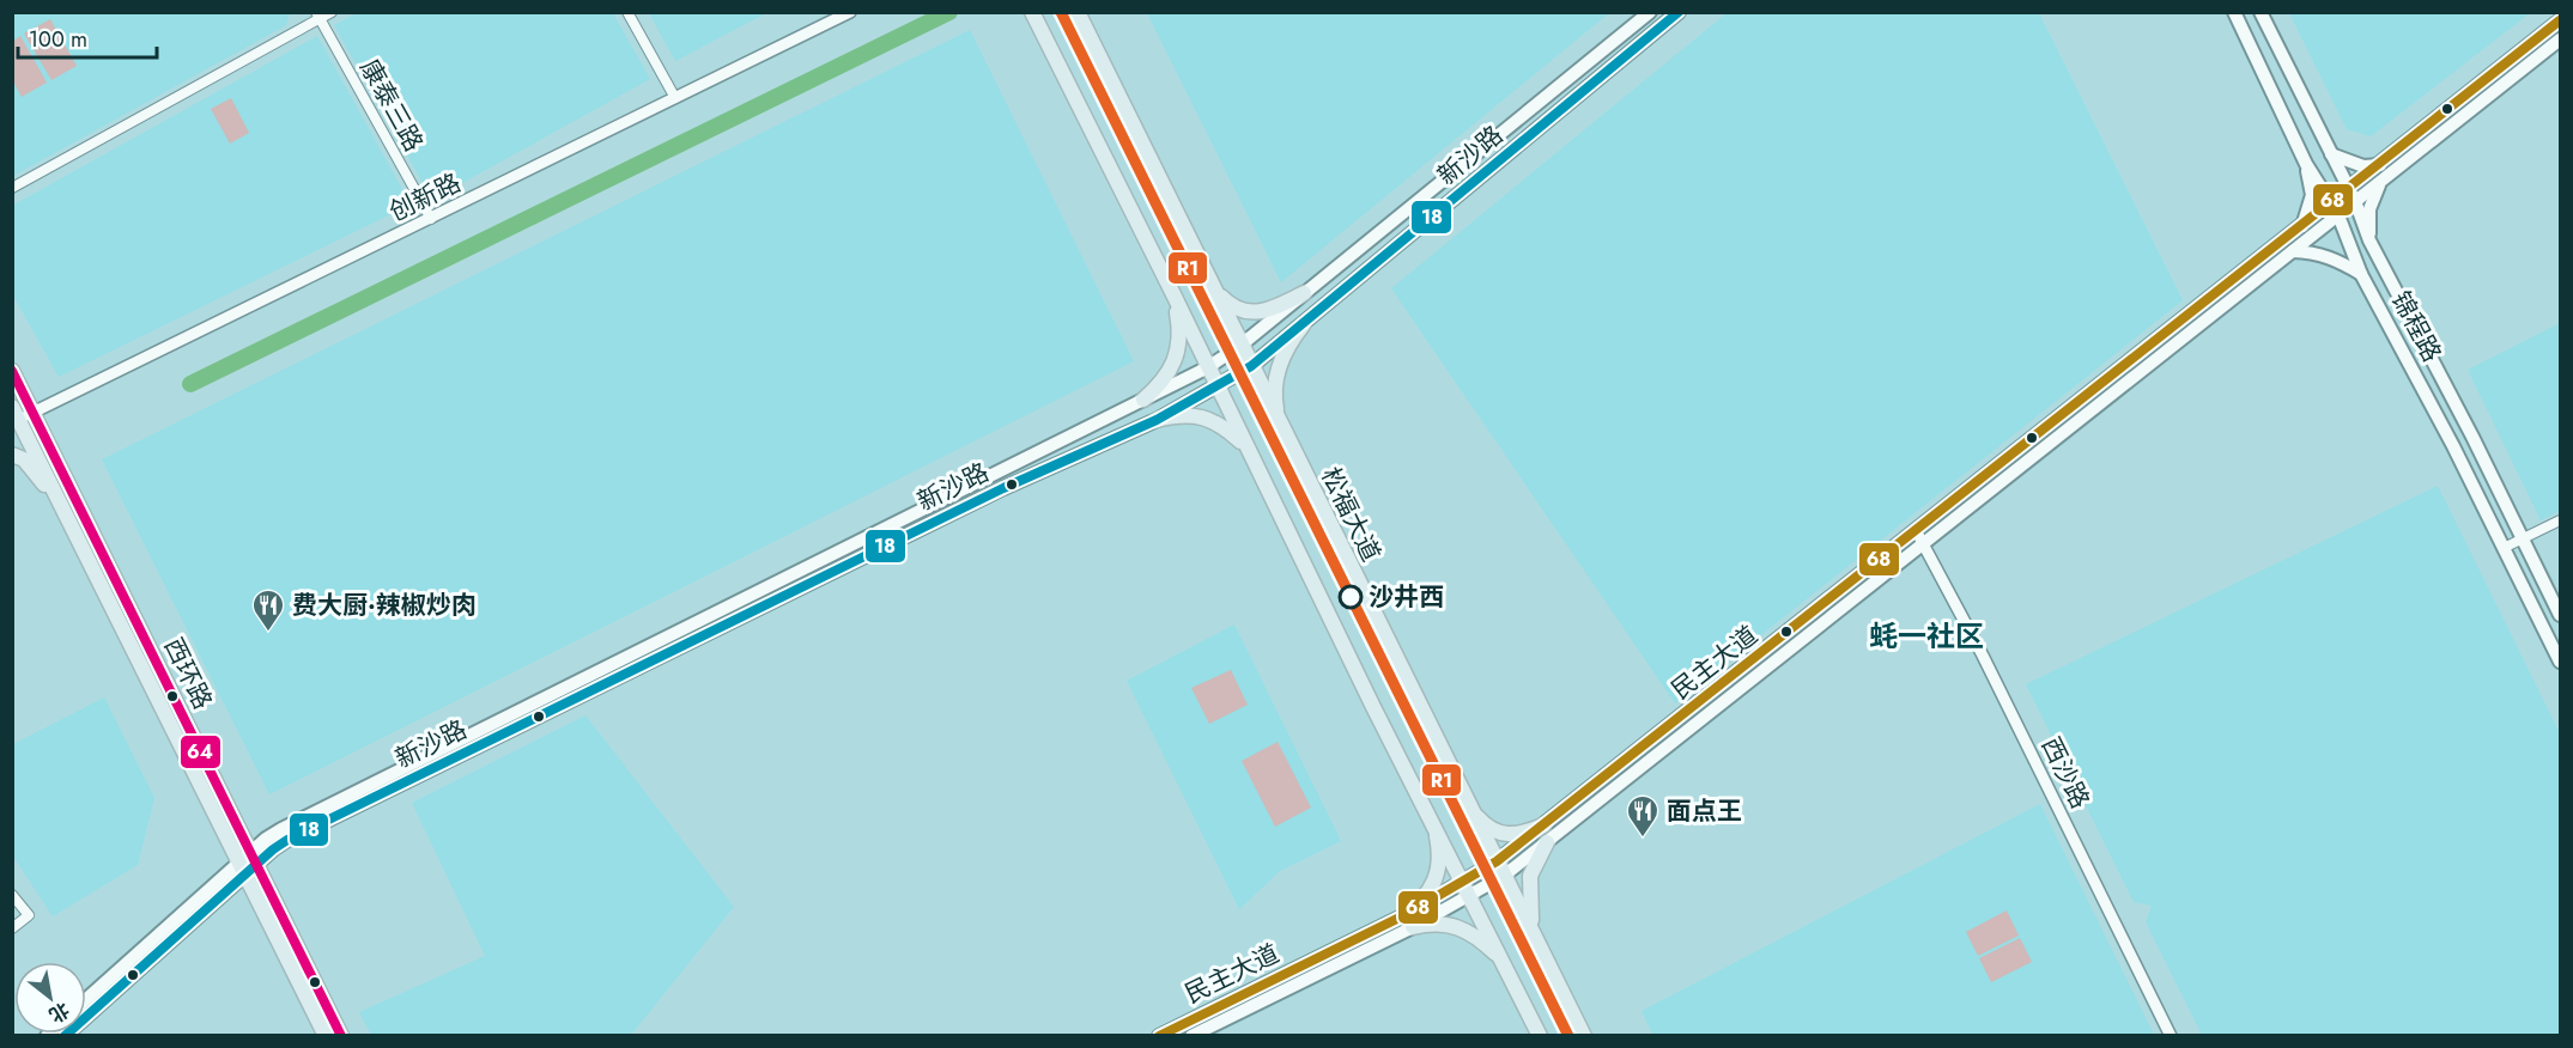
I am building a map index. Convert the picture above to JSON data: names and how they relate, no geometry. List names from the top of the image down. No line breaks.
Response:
{"streets":{"main road":["新沙路","锦程路","松福大道","民主大道","西环路"],"street":["康泰三路","创新路","西沙路"]},"crossings":[["康泰三路","创新路"],["新沙路","松福大道"],["新沙路","西环路"],["创新路","西环路"],["锦程路","民主大道"],["松福大道","民主大道"],["民主大道","西沙路"]],"districts":["蚝一社区"],"places":{"other":["沙井西"],"restaurant":["费大厨·辣椒炒肉","面点王"]},"lines":["transit line R1","transit line 18","transit line 68","transit line 64"],"scale_bar":"100 m","north":"bottom right"}
